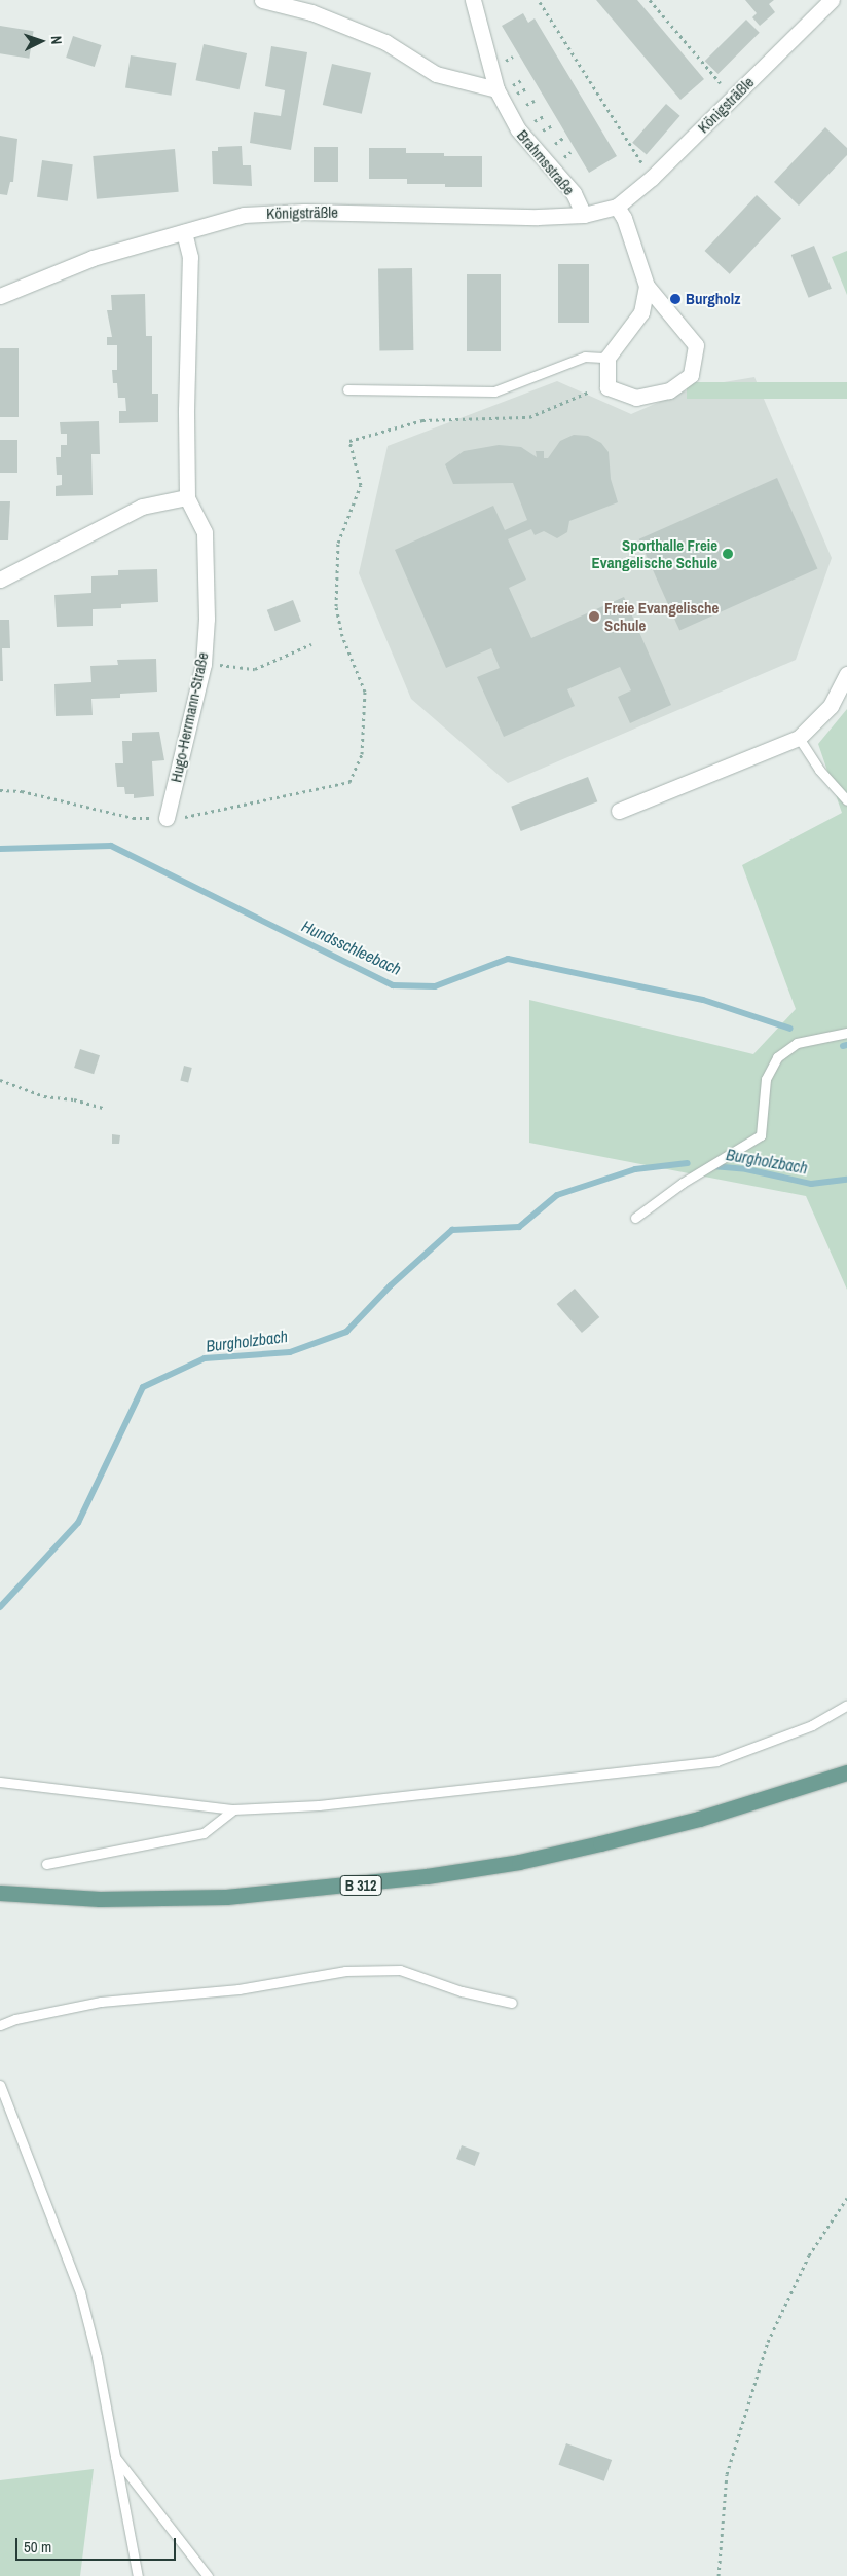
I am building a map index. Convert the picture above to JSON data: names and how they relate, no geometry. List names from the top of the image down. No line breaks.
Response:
{"streets":{"main road":["B 312"],"street":["Königsträßle","Brahmsstraße","Hugo-Herrmann-Straße"]},"crossings":[["Königsträßle","Brahmsstraße"],["Königsträßle","Hugo-Herrmann-Straße"]],"water":["Hundsschleebach","Burgholzbach"],"places":["Burgholz","Sporthalle Freie Evangelische Schule","Freie Evangelische Schule"],"scale_bar":"50 m","north":"right"}
